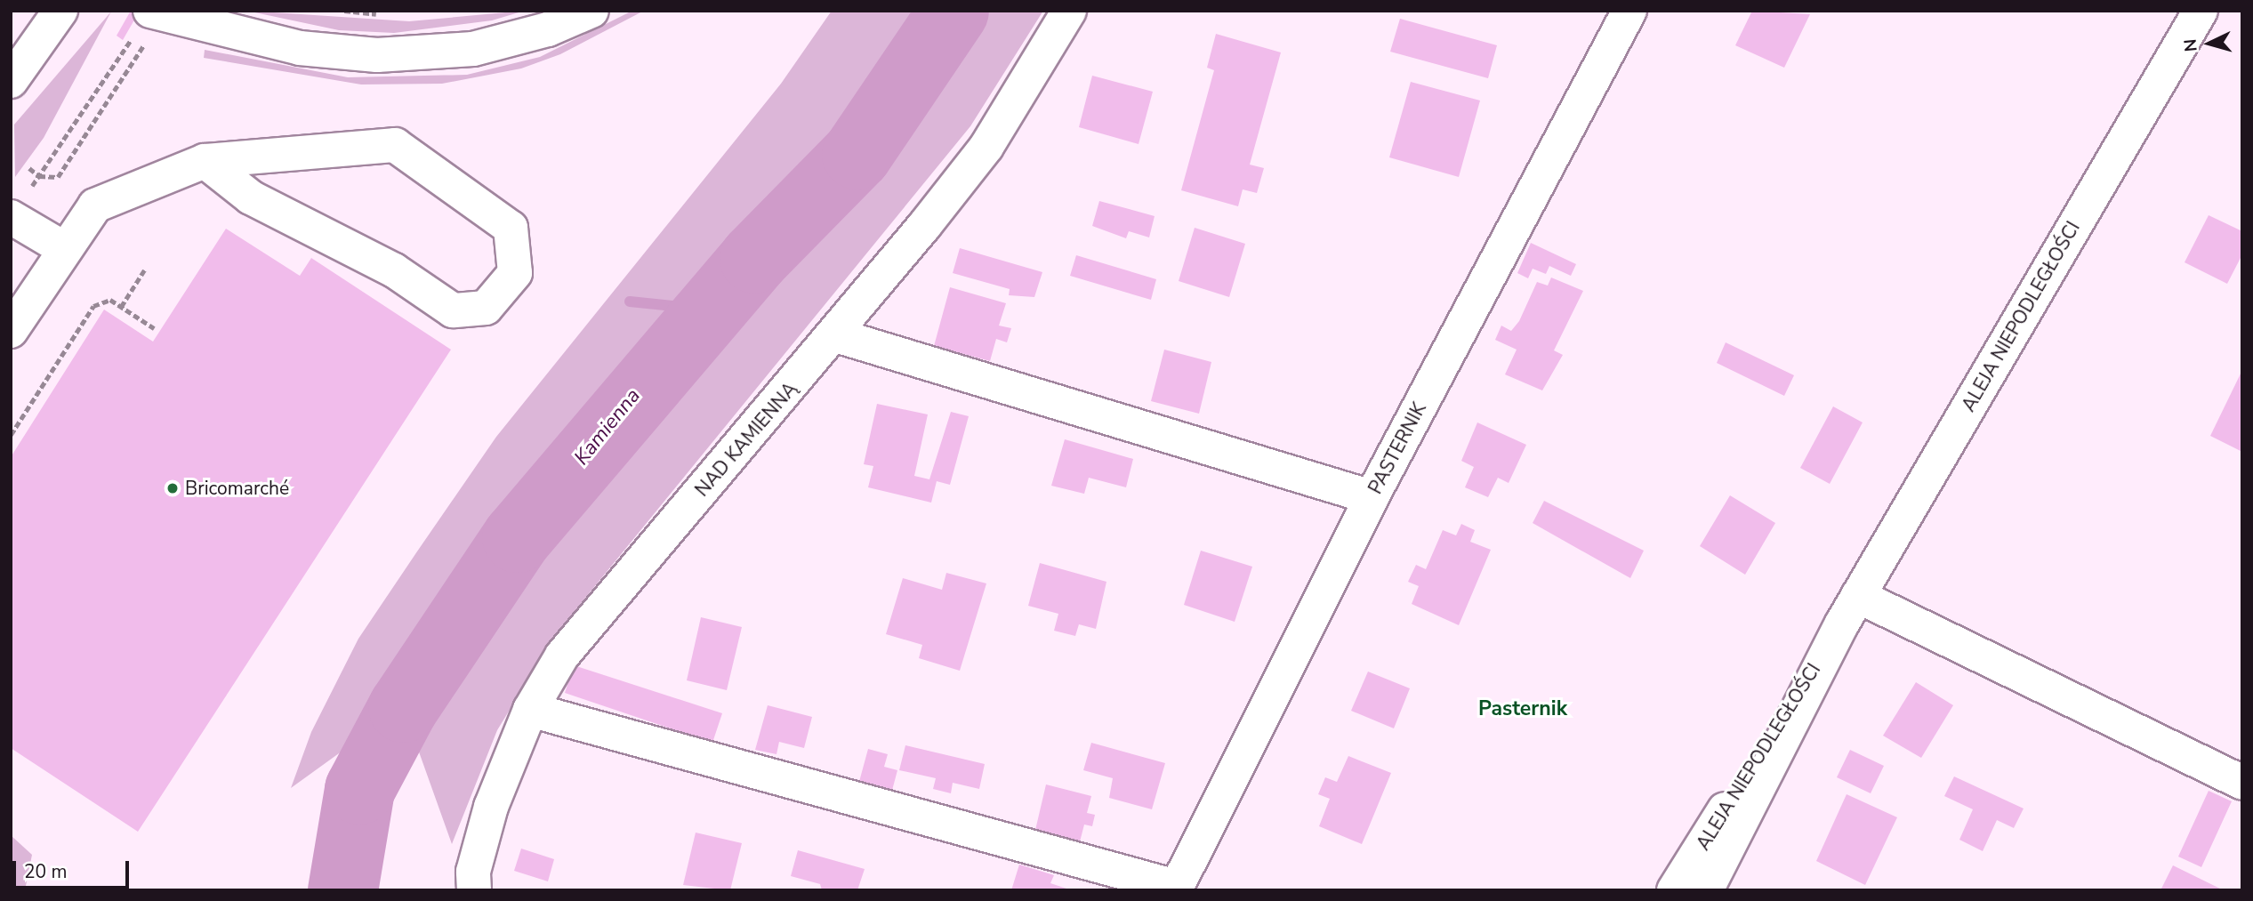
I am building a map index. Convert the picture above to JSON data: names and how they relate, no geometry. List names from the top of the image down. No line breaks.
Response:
{"streets":{"street":["ALEJA NIEPODLEGŁOŚCI","NAD KAMIENNĄ","PASTERNIK"]},"districts":["Pasternik"],"water":["Kamienna"],"places":["Bricomarché"],"scale_bar":"20 m","north":"left"}
